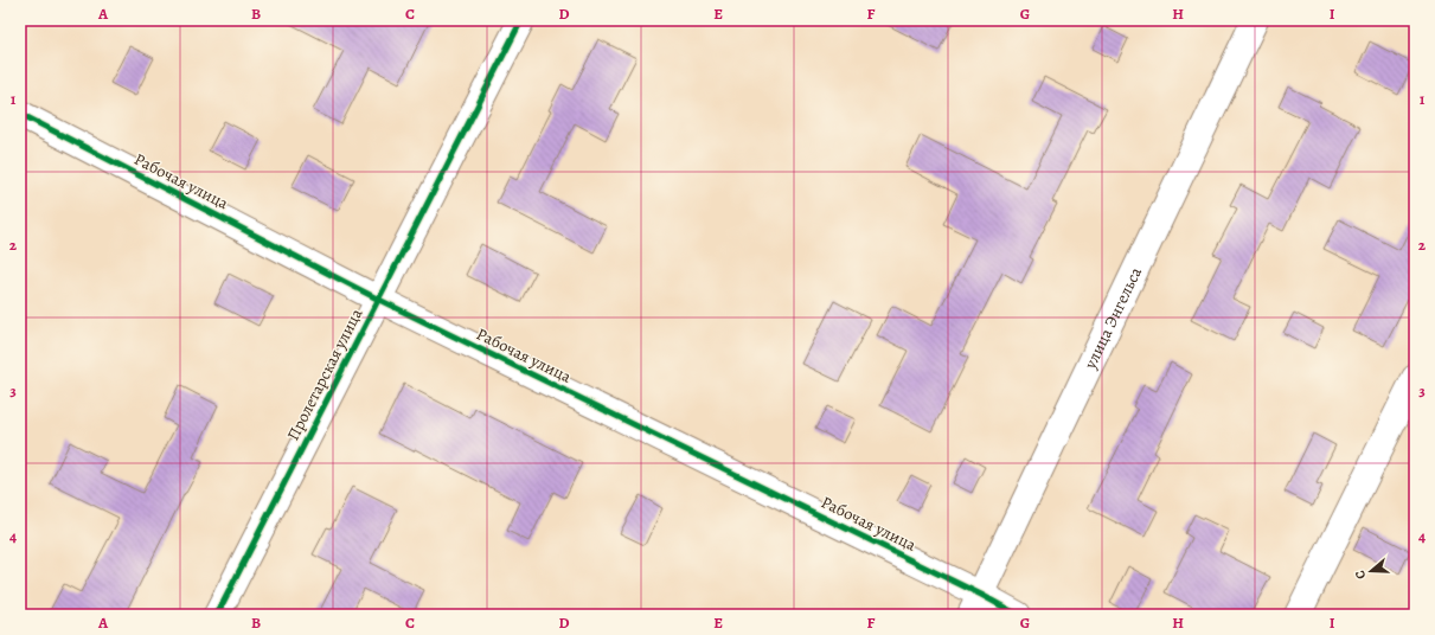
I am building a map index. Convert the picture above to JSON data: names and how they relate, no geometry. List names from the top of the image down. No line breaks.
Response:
{"streets":{"street":["Рабочая улица","улица Энгельса","Пролетарская улица"]},"crossings":[["Рабочая улица","улица Энгельса"],["Рабочая улица","Пролетарская улица"]],"north":"left","grid":{"columns":["A","B","C","D","E","F","G","H","I"],"rows":["1","2","3","4"]}}
